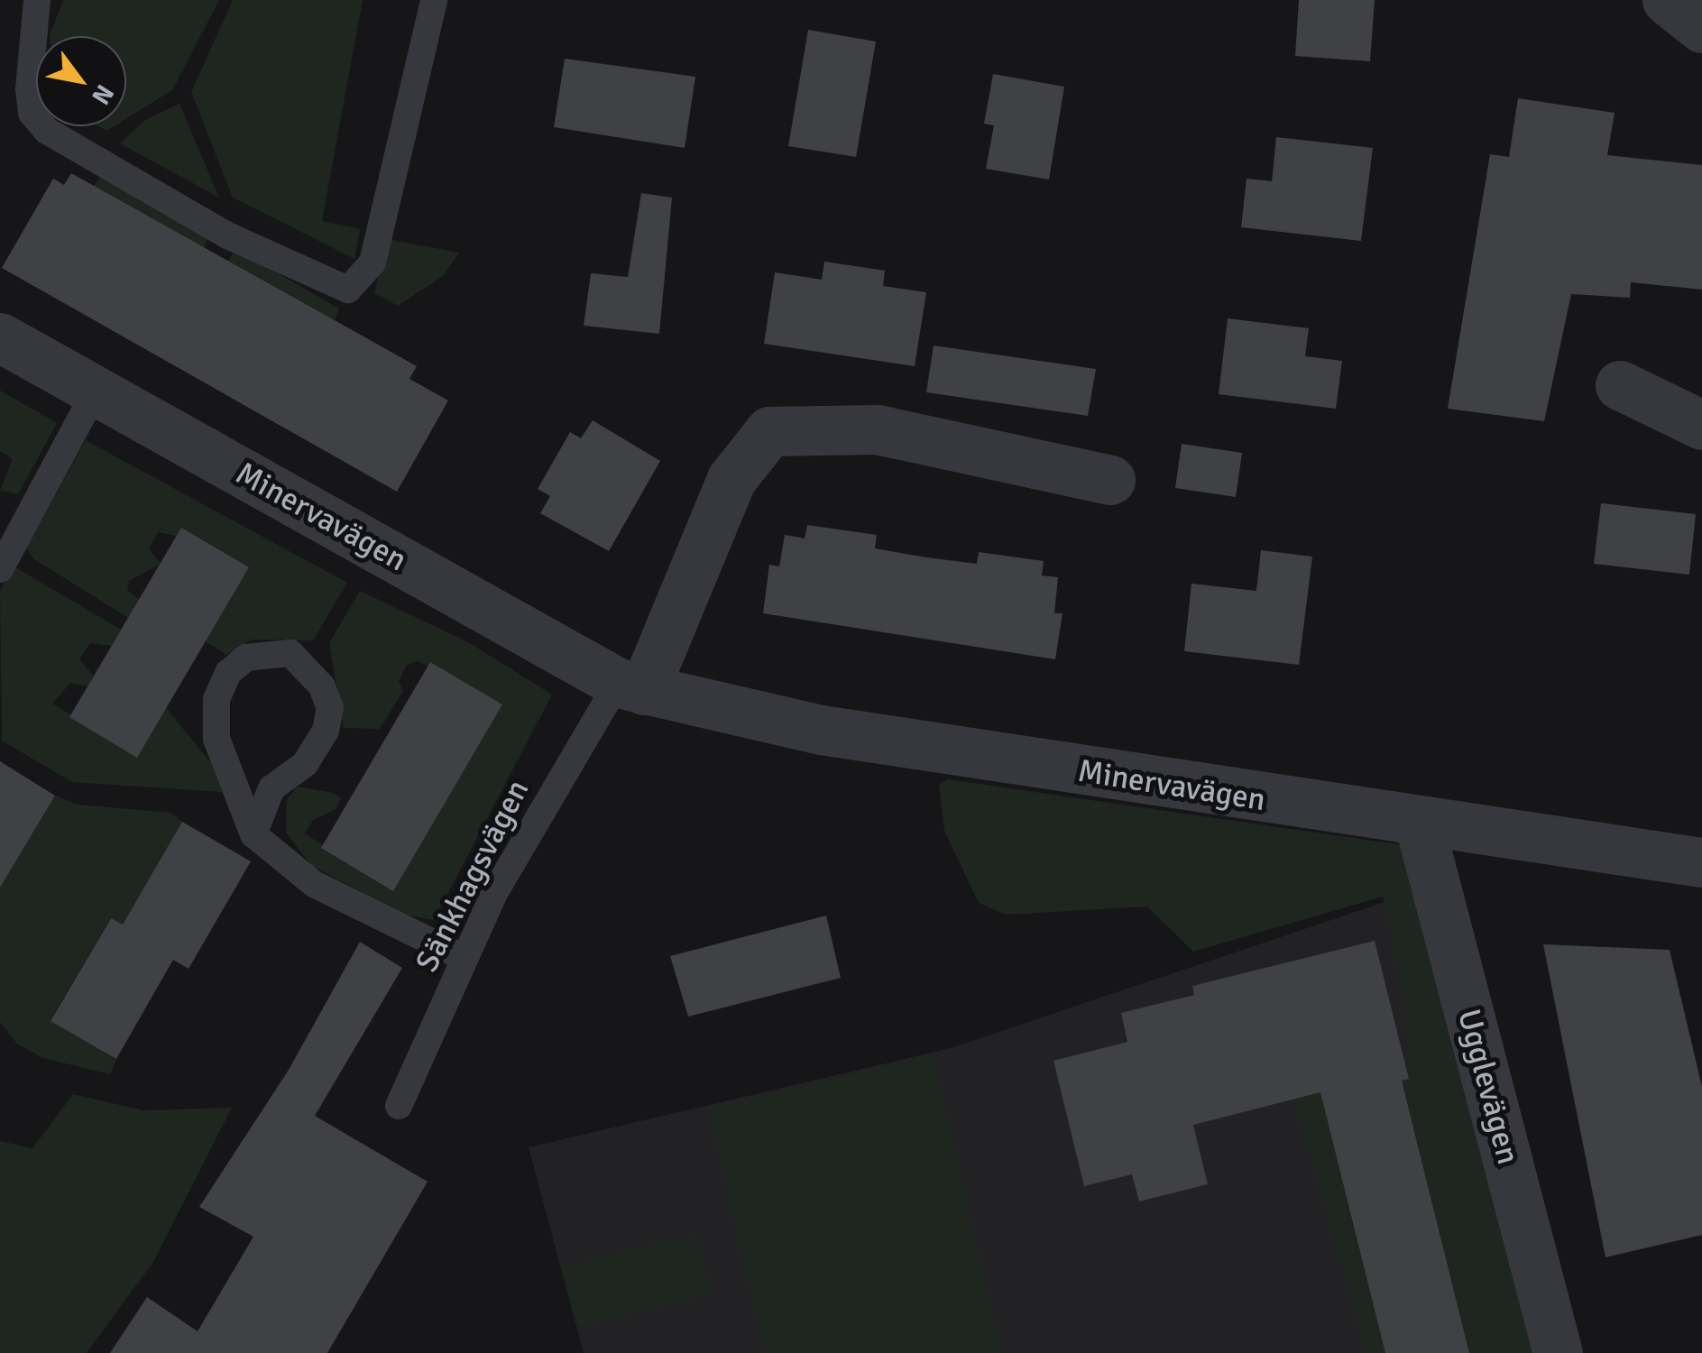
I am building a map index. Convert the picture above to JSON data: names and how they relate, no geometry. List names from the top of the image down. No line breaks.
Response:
{"streets":{"street":["Minervavägen","Ugglevägen"],"lane":["Sänkhagsvägen"]},"crossings":[["Minervavägen","Sänkhagsvägen"],["Minervavägen","Ugglevägen"]],"north":"bottom right"}
